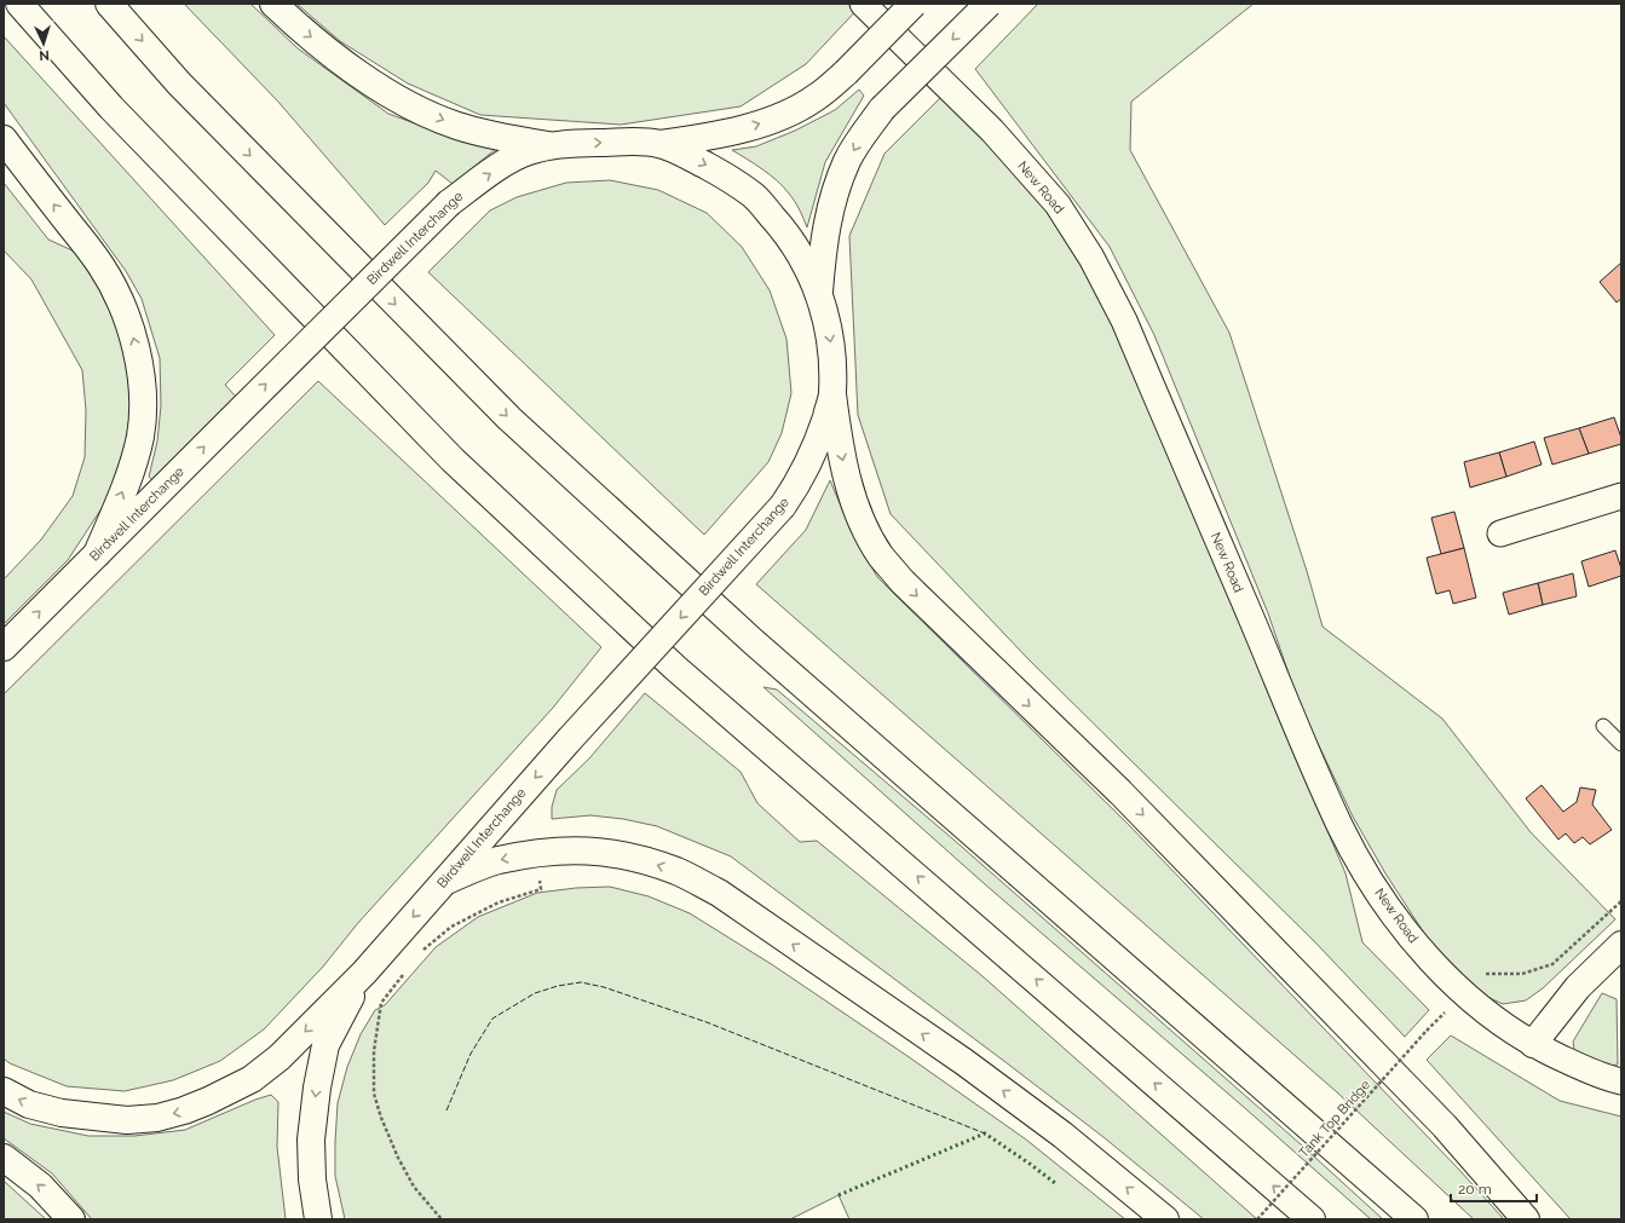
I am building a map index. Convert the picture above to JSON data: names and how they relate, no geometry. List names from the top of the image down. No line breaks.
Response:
{"streets":{"main road":["Birdwell Interchange"],"street":["New Road"],"path":["Tank Top Bridge"]},"scale_bar":"20 m","north":"bottom"}
